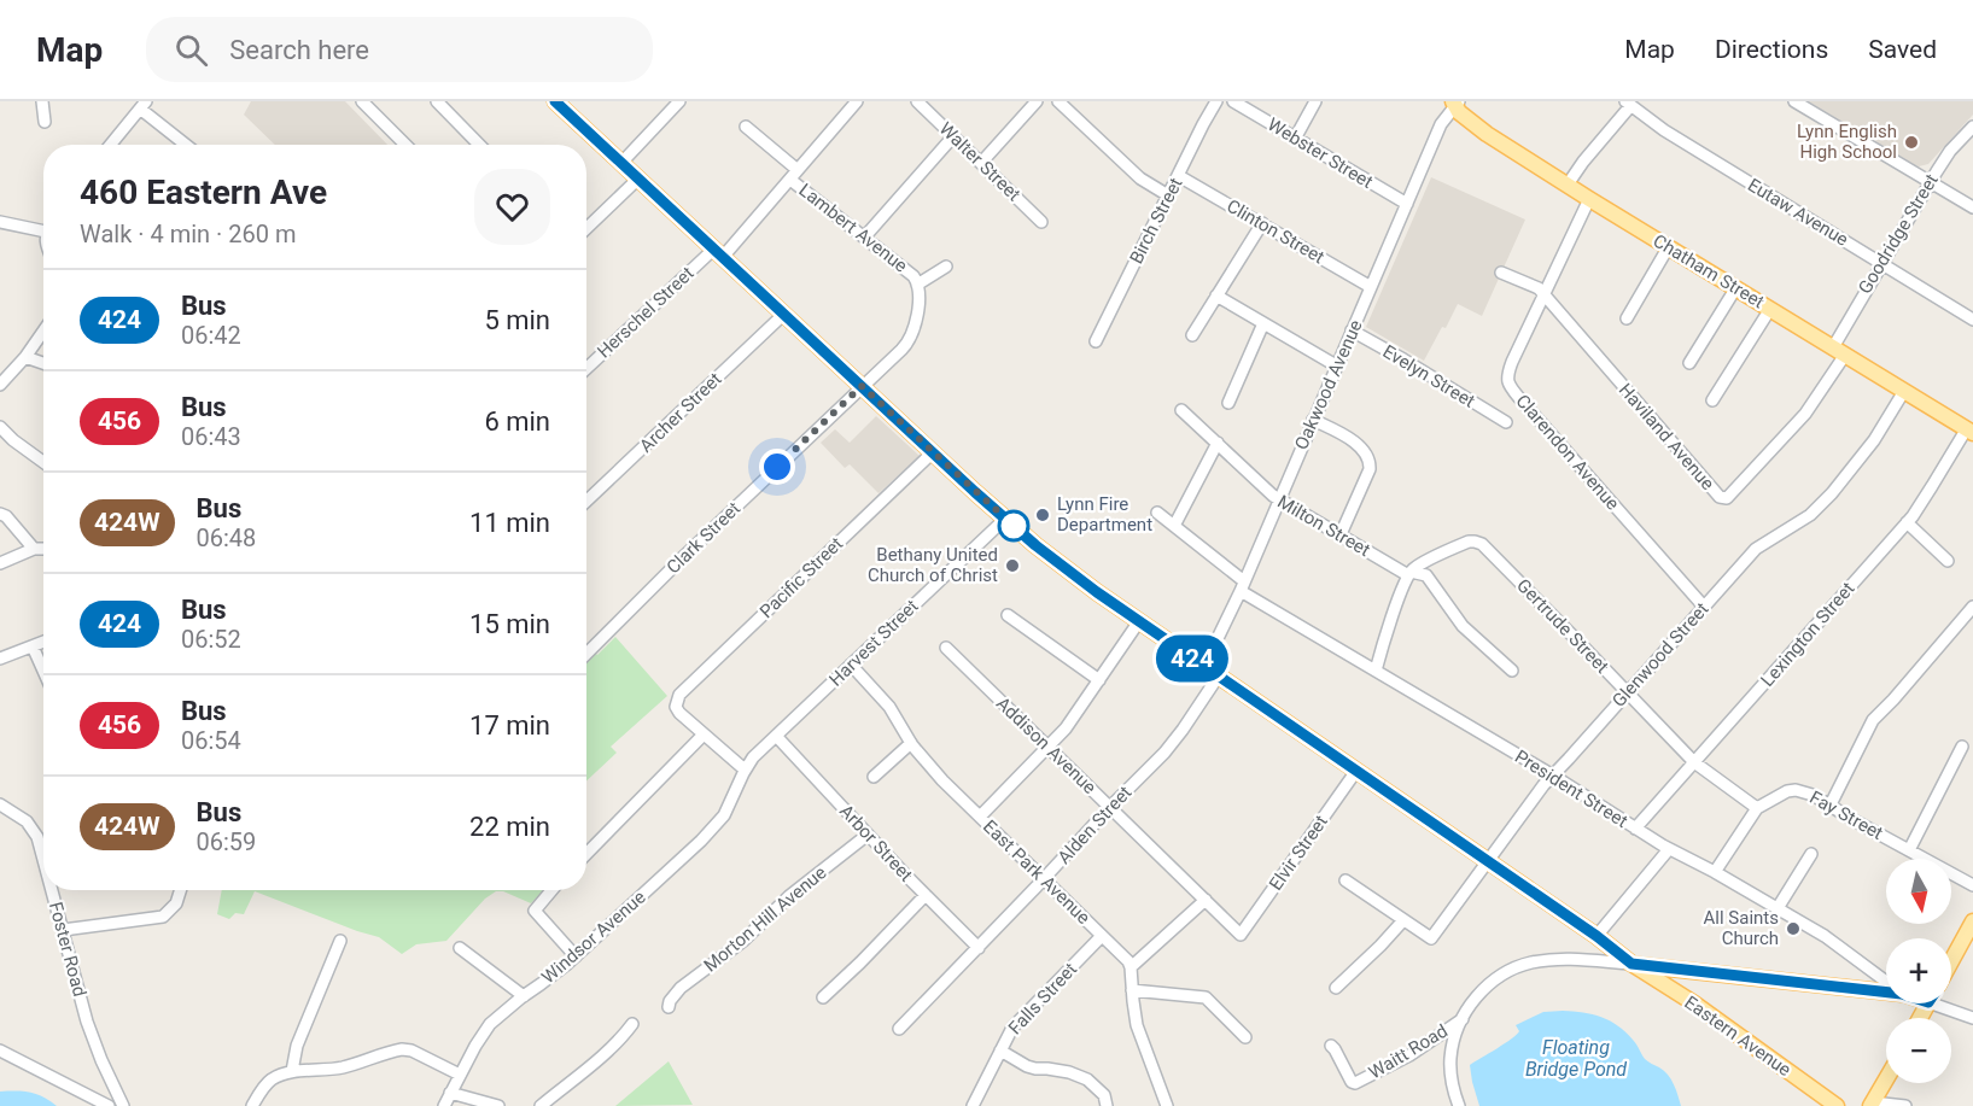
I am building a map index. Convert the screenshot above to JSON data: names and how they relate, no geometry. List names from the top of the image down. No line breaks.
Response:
{"streets":{"main road":["Chatham Street","Eastern Avenue"],"street":["Webster Street","Walter Street","Eutaw Avenue","Birch Street","Lambert Avenue","Clinton Street","Goodridge Street","Herschel Street","Evelyn Street","Oakwood Avenue","Archer Street","Haviland Avenue","Clarendon Avenue","Milton Street","Clark Street","Pacific Street","Gertrude Street","Lexington Street","Harvest Street","Glenwood Street","Addison Avenue","President Street","Fay Street","Alden Street","Arbor Street","Elvir Street","East Park Avenue","Morton Hill Avenue","Windsor Avenue","Foster Road","Falls Street","Waitt Road"]},"crossings":[["Webster Street","Oakwood Avenue"],["Eutaw Avenue","Goodridge Street"],["Birch Street","Clinton Street"],["Lambert Avenue","Herschel Street"],["Lambert Avenue","Clark Street"],["Lambert Avenue","Eastern Avenue"],["Clinton Street","Oakwood Avenue"],["Goodridge Street","Chatham Street"],["Goodridge Street","Haviland Avenue"],["Chatham Street","Oakwood Avenue"],["Chatham Street","Haviland Avenue"],["Chatham Street","Clarendon Avenue"],["Chatham Street","Lexington Street"],["Chatham Street","Glenwood Street"],["Herschel Street","Eastern Avenue"],["Evelyn Street","Oakwood Avenue"],["Oakwood Avenue","Milton Street"],["Oakwood Avenue","President Street"],["Oakwood Avenue","Eastern Avenue"],["Archer Street","Eastern Avenue"],["Haviland Avenue","Clarendon Avenue"],["Clarendon Avenue","Glenwood Street"],["Milton Street","Gertrude Street"],["Clark Street","Eastern Avenue"],["Pacific Street","Eastern Avenue"],["Gertrude Street","Lexington Street"],["Gertrude Street","Glenwood Street"],["Gertrude Street","Fay Street"],["Lexington Street","President Street"],["Harvest Street","Arbor Street"],["Harvest Street","East Park Avenue"],["Harvest Street","Windsor Avenue"],["Harvest Street","Eastern Avenue"],["Glenwood Street","President Street"],["Glenwood Street","Eastern Avenue"],["Addison Avenue","Alden Street"],["Addison Avenue","Elvir Street"],["Alden Street","Arbor Street"],["Alden Street","East Park Avenue"],["Alden Street","Eastern Avenue"],["Arbor Street","Morton Hill Avenue"],["Elvir Street","Eastern Avenue"],["East Park Avenue","Falls Street"]],"water":["Floating Bridge Pond"],"places":["Lynn English High School","Lynn Fire Department","Bethany United Church of Christ","All Saints Church"],"lines":["bus line 424"],"north":"bottom","page":{"header":"Map","search":"Search here","nav":["Map","Directions","Saved"],"on_map":"424","heading":["460 Eastern Ave","Walk · 4 min · 260 m"],"list":[{"mark":"424","name":"Bus","note":"06:42","value":"5 min"},{"mark":"456","name":"Bus","note":"06:43","value":"6 min"},{"mark":"424W","name":"Bus","note":"06:48","value":"11 min"},{"mark":"424","name":"Bus","note":"06:52","value":"15 min"},{"mark":"456","name":"Bus","note":"06:54","value":"17 min"},{"mark":"424W","name":"Bus","note":"06:59","value":"22 min"}],"map_buttons":["+","−"]}}
